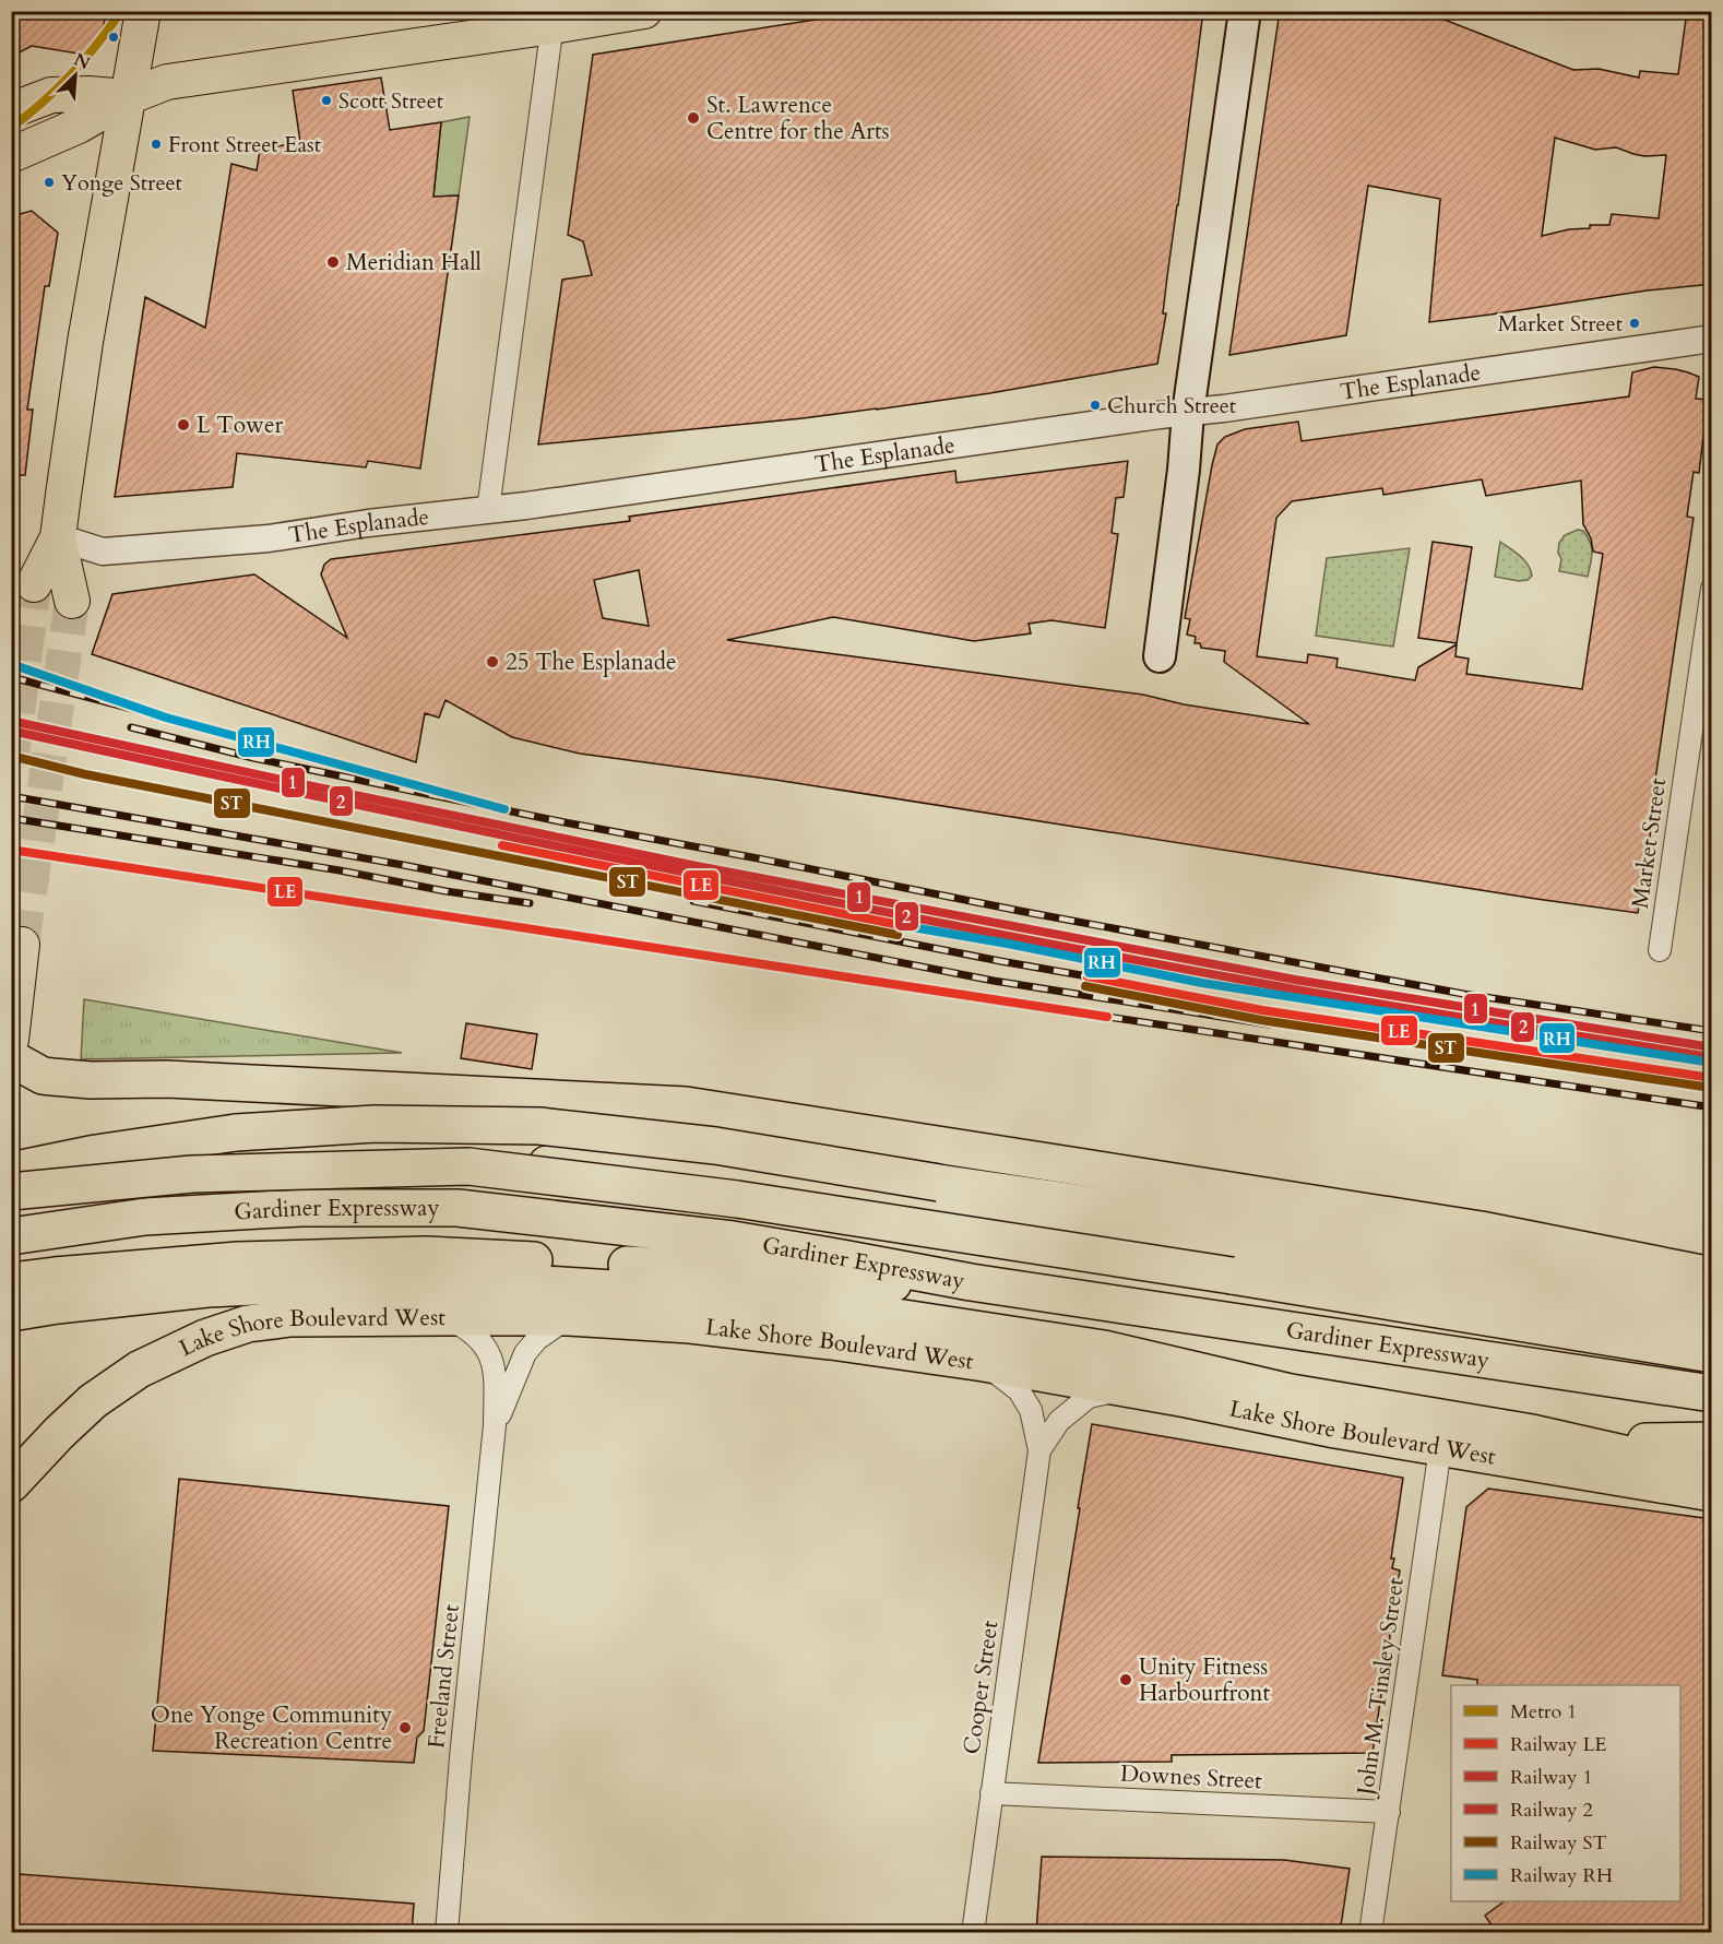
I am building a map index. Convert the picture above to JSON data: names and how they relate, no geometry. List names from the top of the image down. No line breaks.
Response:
{"streets":{"highway":["Gardiner Expressway","Lake Shore Boulevard West"],"street":["The Esplanade","Market Street","Freeland Street","John M. Tinsley Street","Cooper Street","Downes Street"]},"crossings":[["Lake Shore Boulevard West","Freeland Street"],["Lake Shore Boulevard West","John M. Tinsley Street"],["Lake Shore Boulevard West","Cooper Street"],["John M. Tinsley Street","Downes Street"],["Cooper Street","Downes Street"]],"places":["Scott Street","St. Lawrence Centre for the Arts","Front Street East","Yonge Street","Meridian Hall","Market Street","Church Street","L Tower","25 The Esplanade","Unity Fitness Harbourfront","One Yonge Community Recreation Centre"],"lines":["metro line 1","rail line RH","rail line 1","rail line 2","rail line ST","rail line LE"],"legend":["Metro 1","Railway LE","Railway 1","Railway 2","Railway ST","Railway RH"],"north":"top right"}
